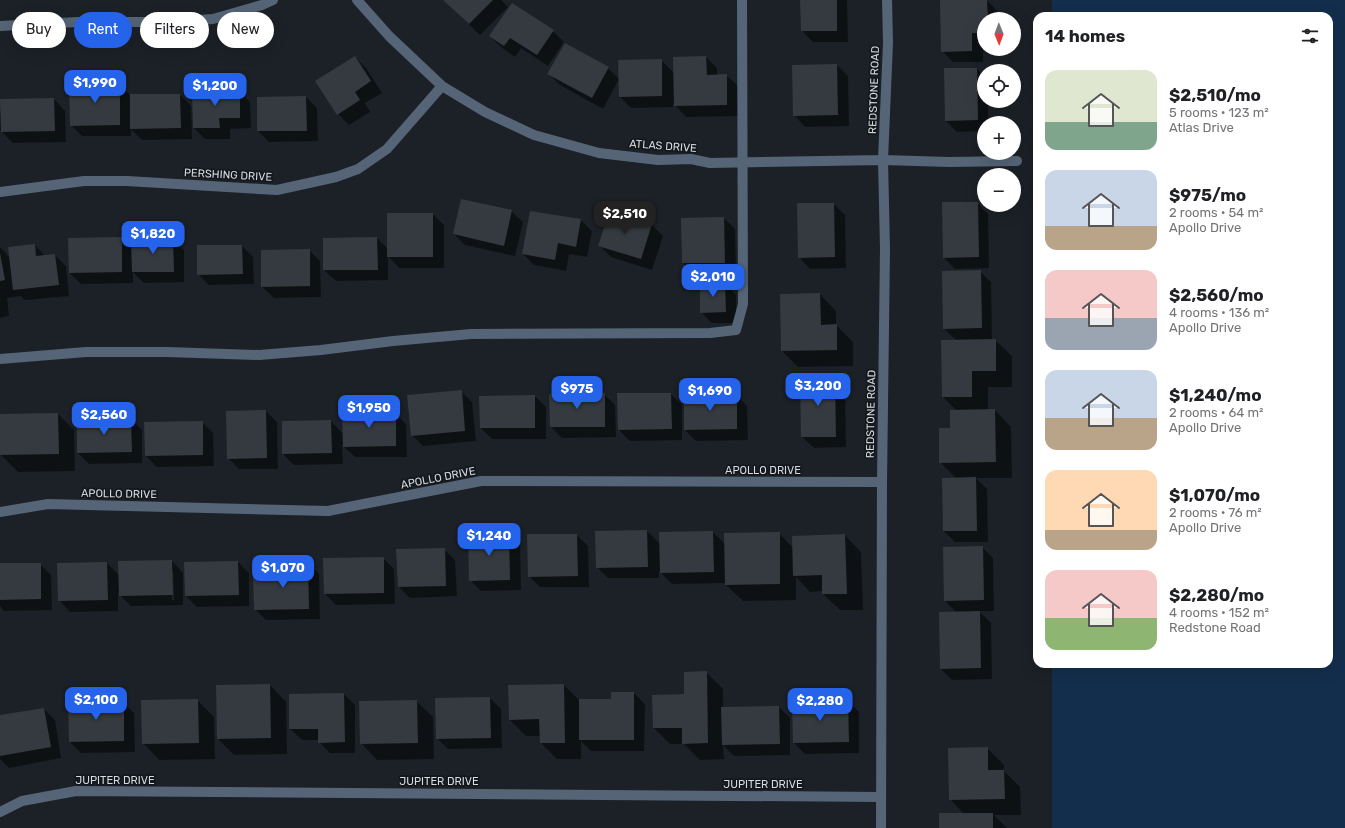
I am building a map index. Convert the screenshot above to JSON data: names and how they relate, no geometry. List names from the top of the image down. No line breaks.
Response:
{"streets":{"street":["REDSTONE ROAD","ATLAS DRIVE","PERSHING DRIVE","APOLLO DRIVE","JUPITER DRIVE"]},"crossings":[["REDSTONE ROAD","ATLAS DRIVE"],["REDSTONE ROAD","APOLLO DRIVE"],["REDSTONE ROAD","JUPITER DRIVE"],["ATLAS DRIVE","PERSHING DRIVE"]],"north":"bottom","page":{"map_buttons":["+","−"],"chip":["Buy","Rent","Filters","New"],"heading":"14 homes","list":[{"name":"$2,510/mo","note":"5 rooms · 123 m² · Atlas Drive"},{"name":"$975/mo","note":"2 rooms · 54 m² · Apollo Drive"},{"name":"$2,560/mo","note":"4 rooms · 136 m² · Apollo Drive"},{"name":"$1,240/mo","note":"2 rooms · 64 m² · Apollo Drive"},{"name":"$1,070/mo","note":"2 rooms · 76 m² · Apollo Drive"},{"name":"$2,280/mo","note":"4 rooms · 152 m² · Redstone Road"}],"price":["$1,990","$1,200","$2,510","$1,820","$2,010","$3,200","$975","$1,690","$1,950","$2,560","$1,240","$1,070","$2,100","$2,280"]}}
